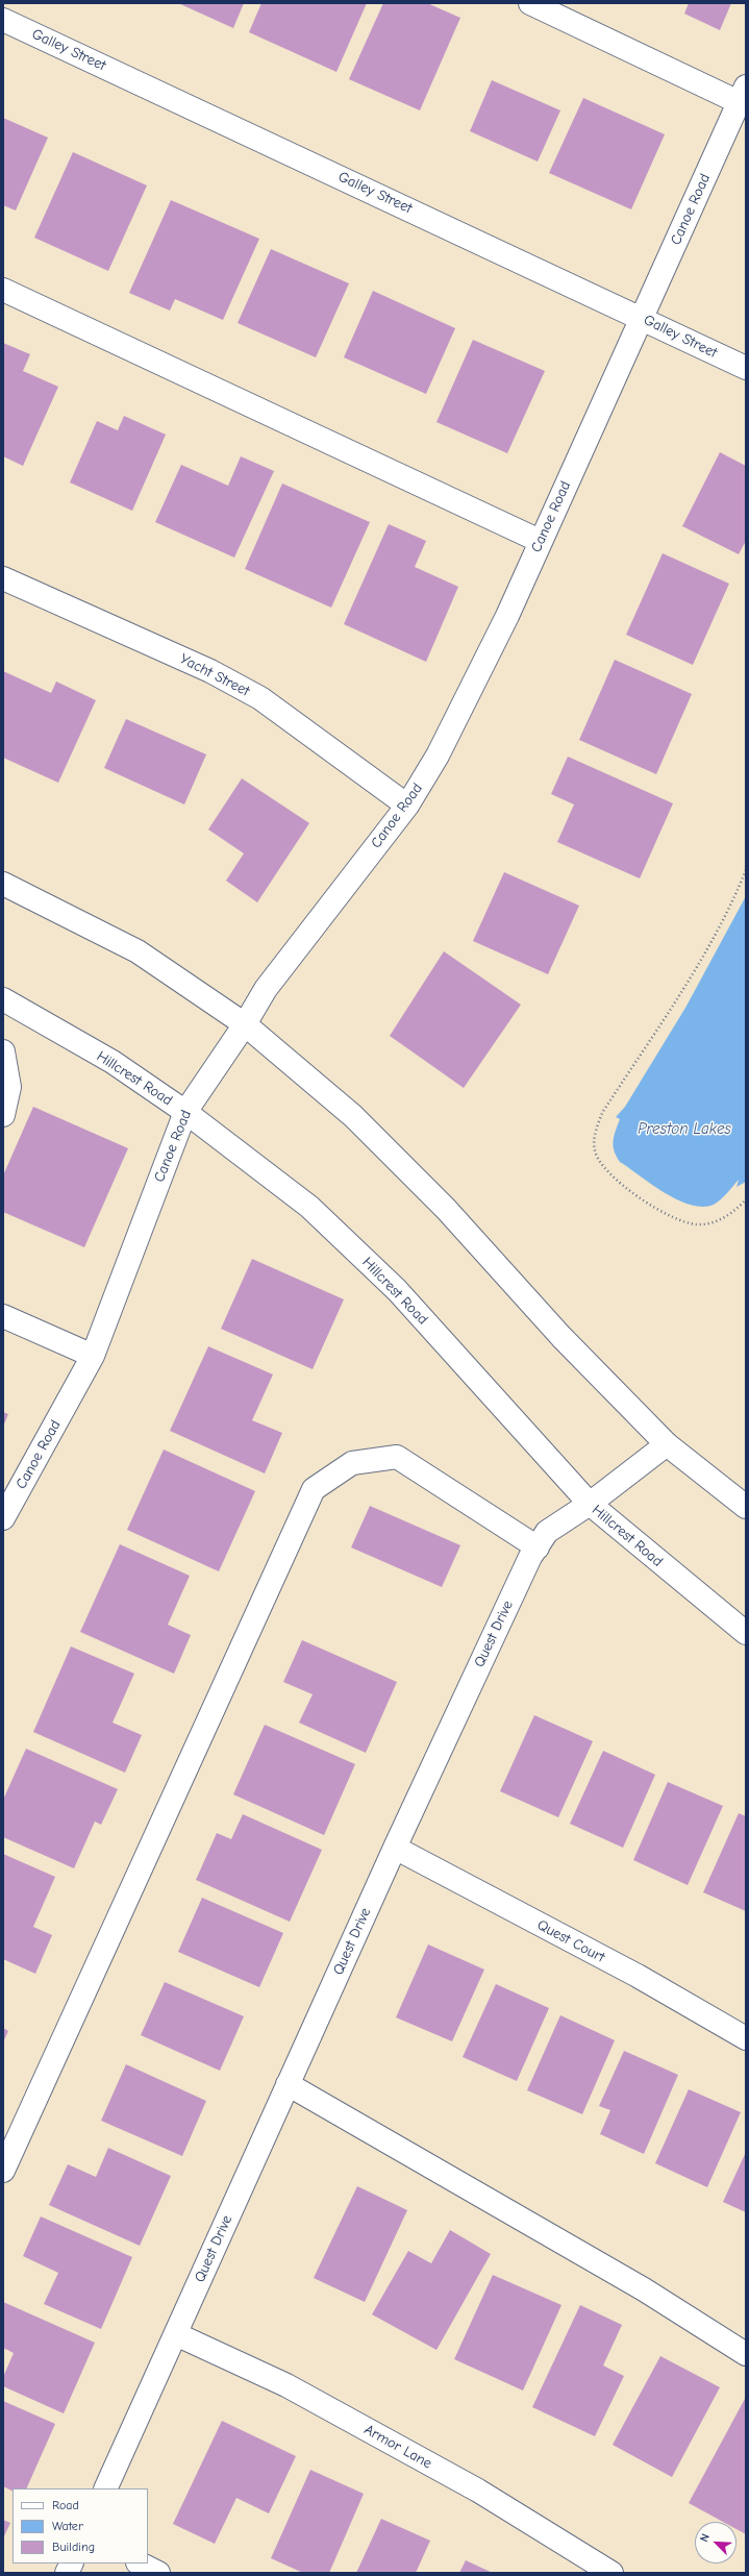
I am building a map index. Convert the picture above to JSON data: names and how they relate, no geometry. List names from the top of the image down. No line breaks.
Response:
{"streets":{"street":["Galley Street","Canoe Road","Yacht Street","Hillcrest Road","Quest Drive","Quest Court","Armor Lane"]},"crossings":[["Galley Street","Canoe Road"],["Canoe Road","Yacht Street"],["Canoe Road","Hillcrest Road"],["Hillcrest Road","Quest Drive"],["Quest Drive","Quest Court"],["Quest Drive","Armor Lane"]],"water":["Preston Lakes"],"legend":["Road","Water","Building"],"north":"top left"}
